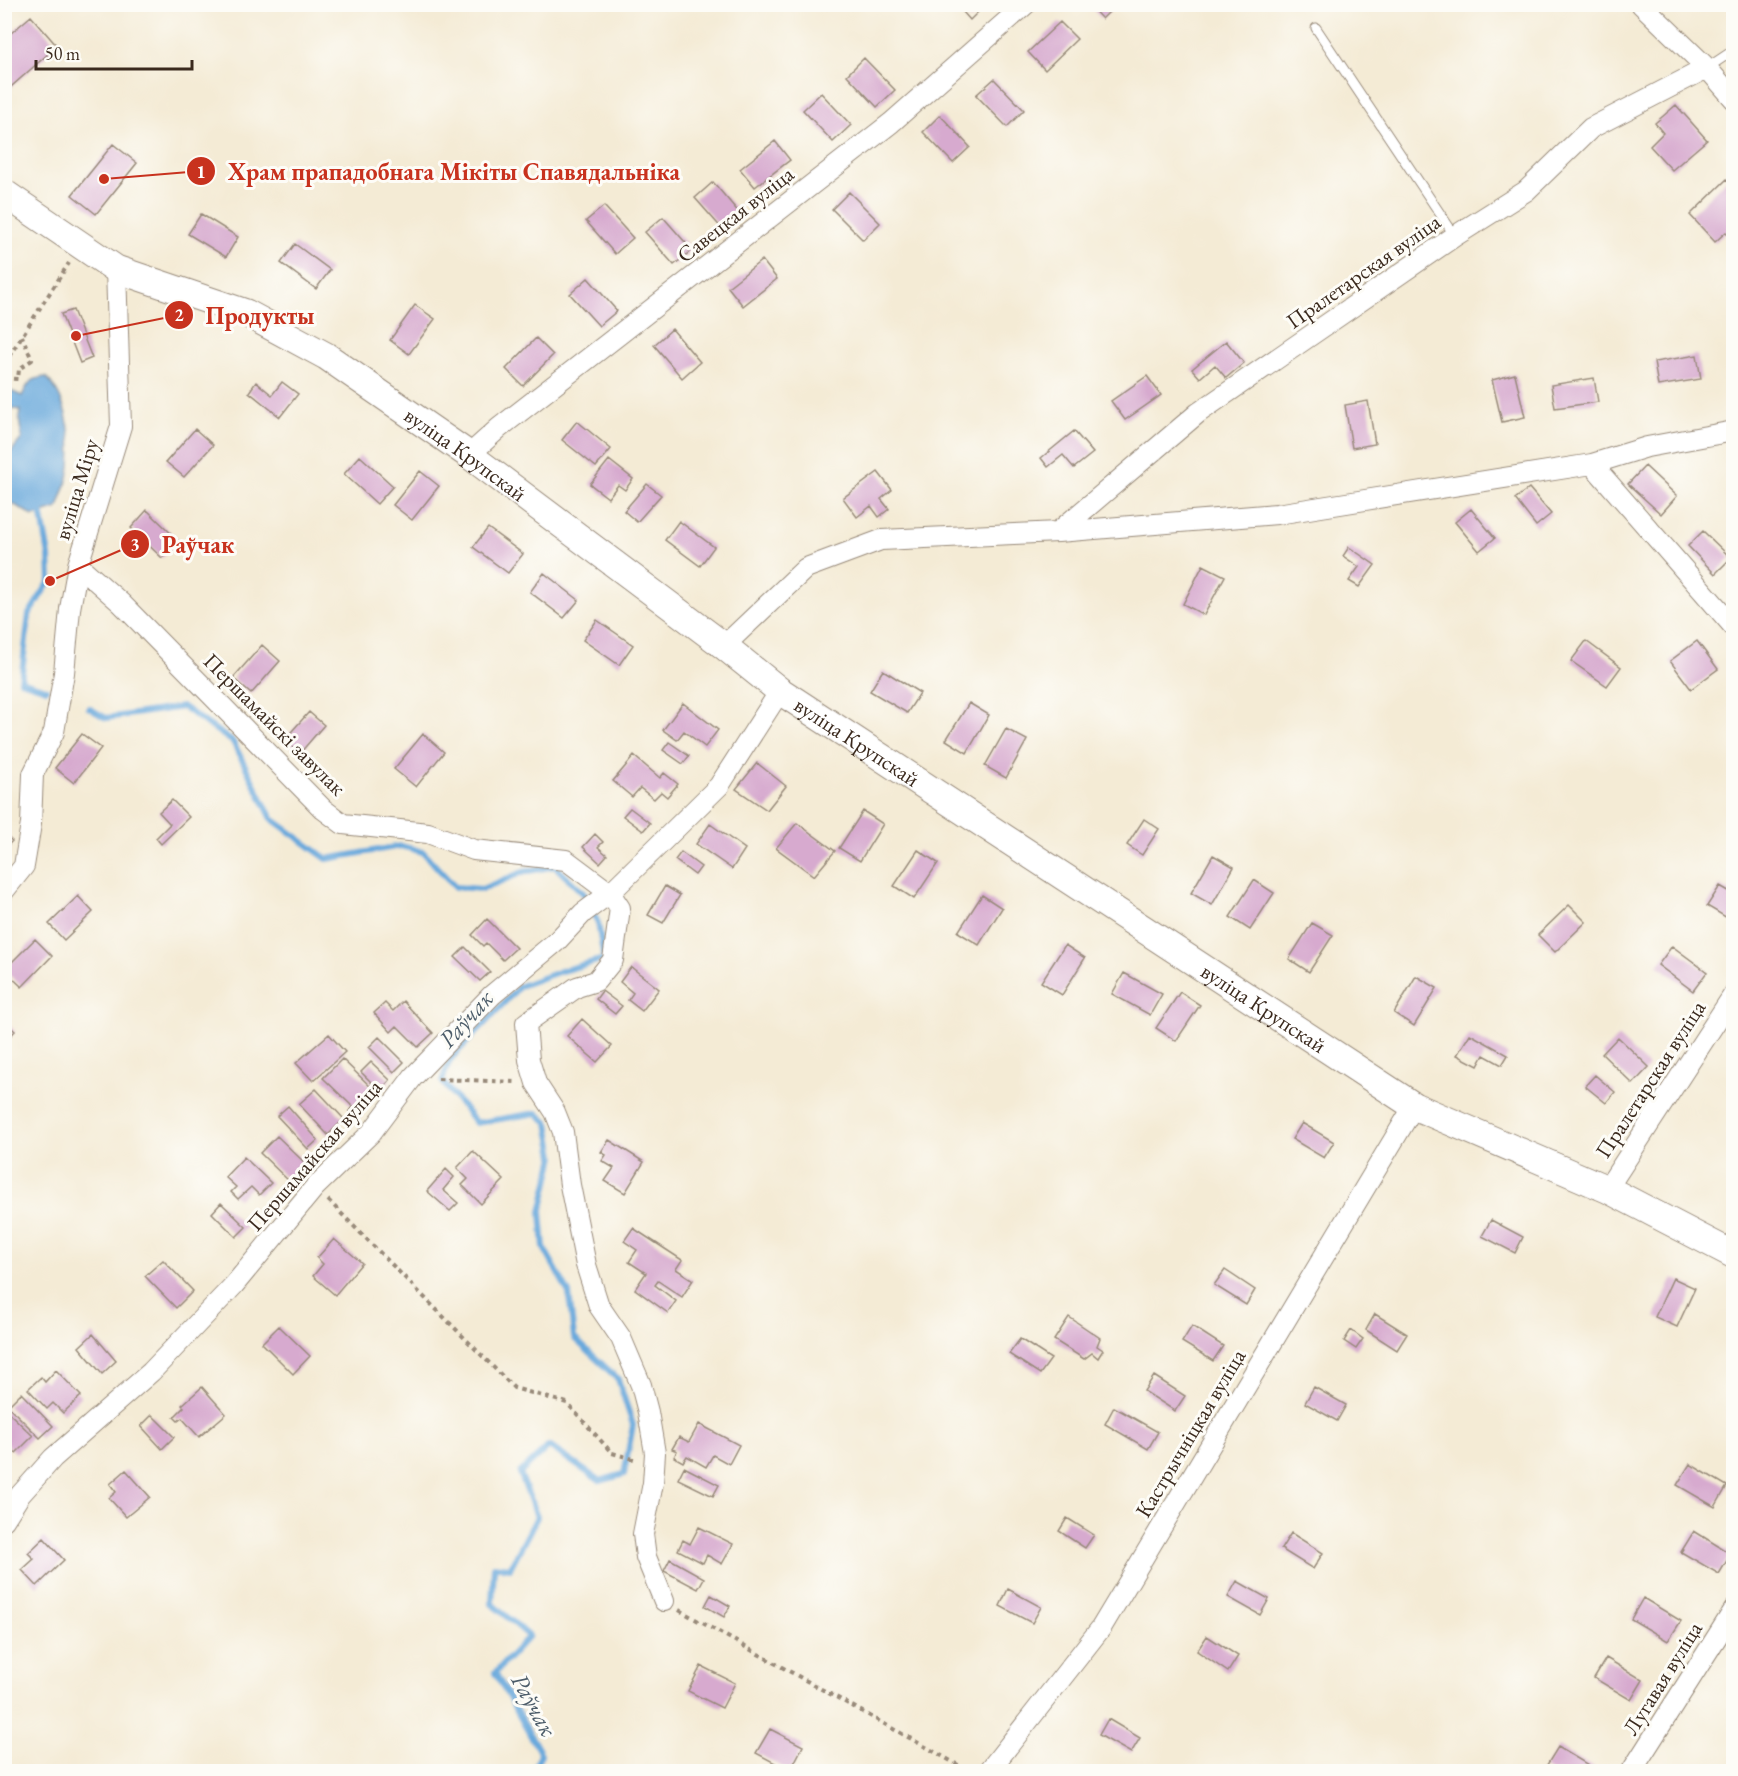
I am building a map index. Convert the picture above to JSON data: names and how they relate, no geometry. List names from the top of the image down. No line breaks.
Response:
{"streets":{"street":["Савецкая вуліца","Пралетарская вуліца","вуліца Крупскай","вуліца Міру","Першамайскі завулак","Першамайская вуліца","Кастрычніцкая вуліца","Лугавая вуліца"]},"crossings":[["Савецкая вуліца","вуліца Крупскай"],["Пралетарская вуліца","вуліца Крупскай"],["вуліца Крупскай","вуліца Міру"],["вуліца Крупскай","Першамайская вуліца"],["вуліца Крупскай","Кастрычніцкая вуліца"],["вуліца Міру","Першамайскі завулак"],["Першамайскі завулак","Першамайская вуліца"]],"water":["Раўчак"],"places":["Храм прападобнага Мікіты Спавядальніка","Продукты","Раўчак"],"scale_bar":"50 m"}
